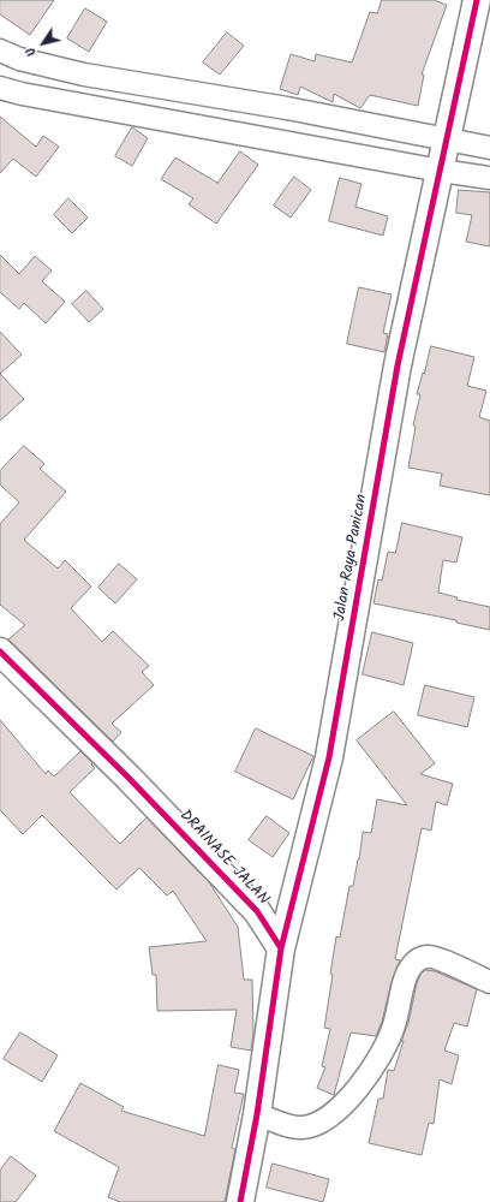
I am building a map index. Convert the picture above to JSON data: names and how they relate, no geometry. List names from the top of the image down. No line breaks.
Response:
{"streets":{"street":["Jalan Raya Panican","DRAINASE JALAN"]},"crossings":[["Jalan Raya Panican","DRAINASE JALAN"]],"north":"bottom left"}
